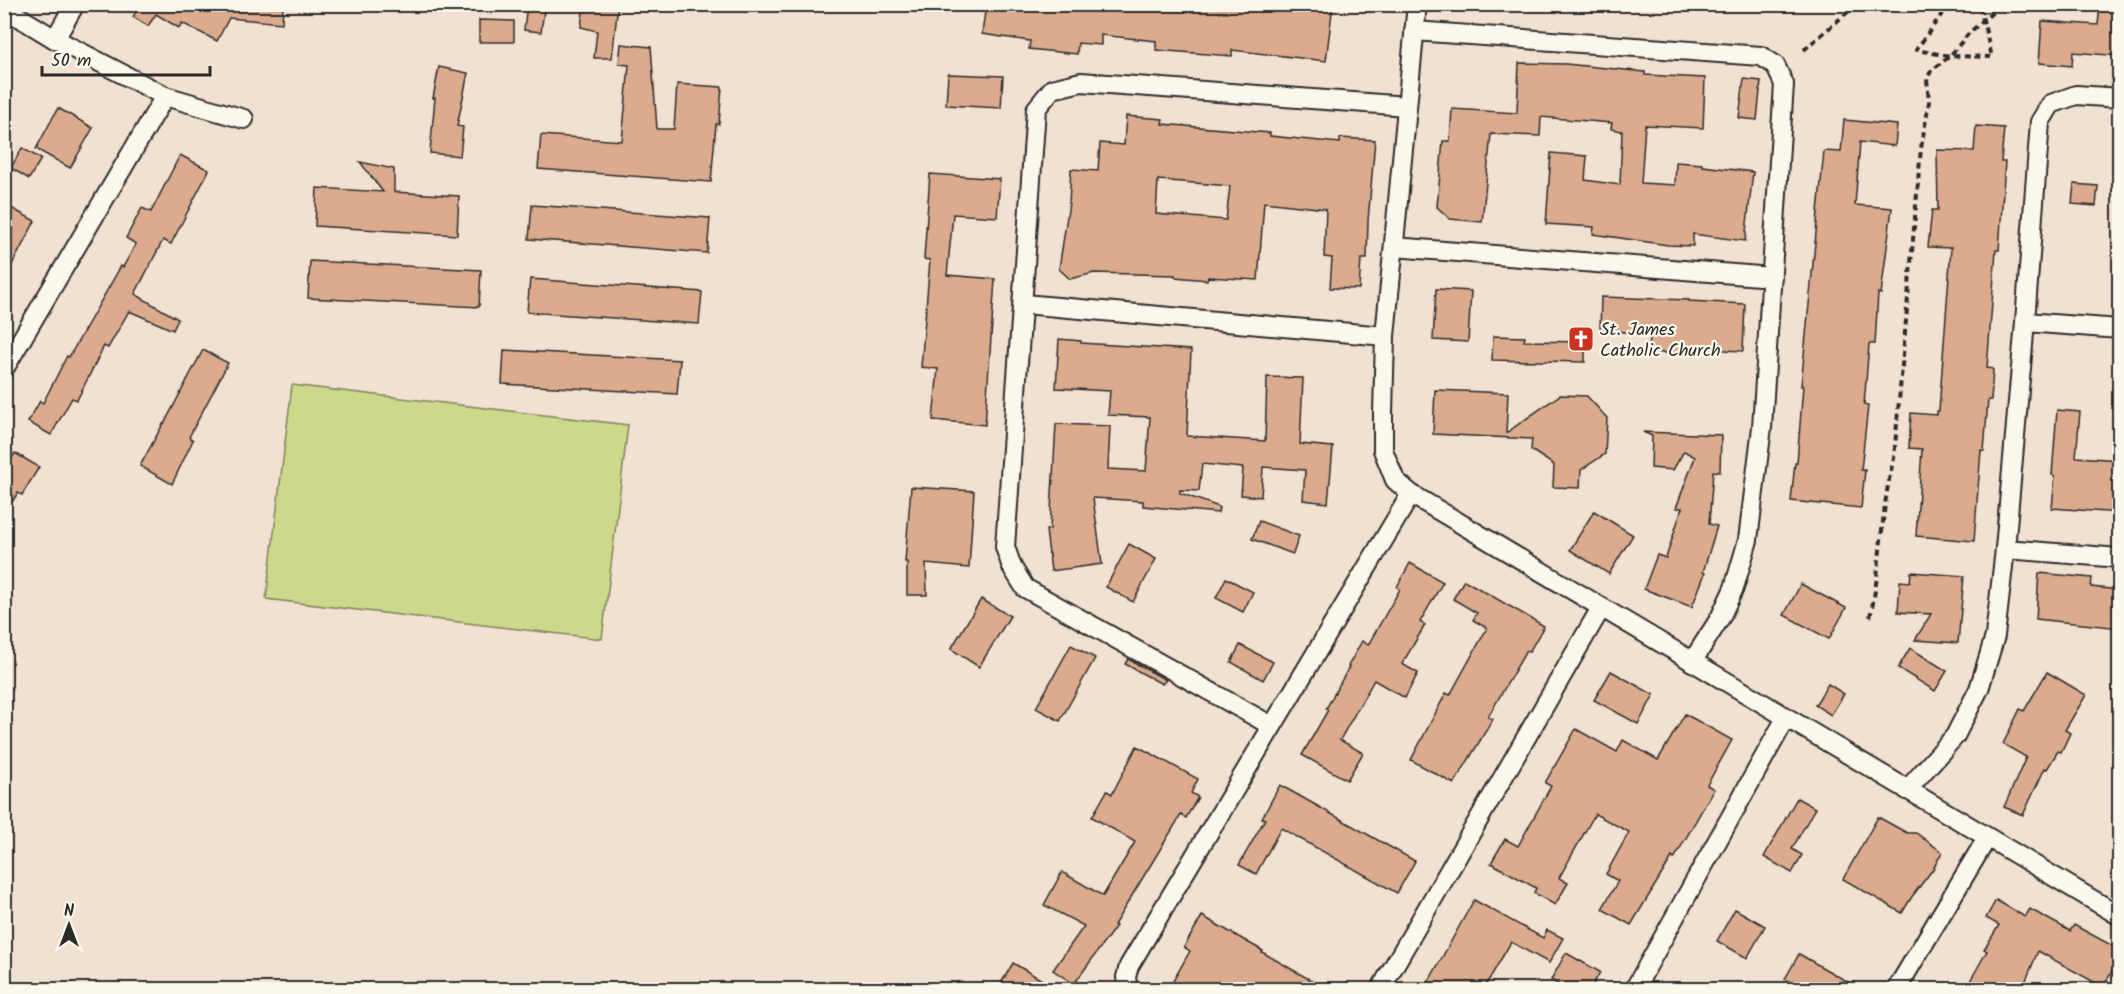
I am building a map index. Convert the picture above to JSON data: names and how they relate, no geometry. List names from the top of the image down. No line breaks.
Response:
{"places":{"church":["St. James Catholic Church"]},"scale_bar":"50 m","north":"top"}
